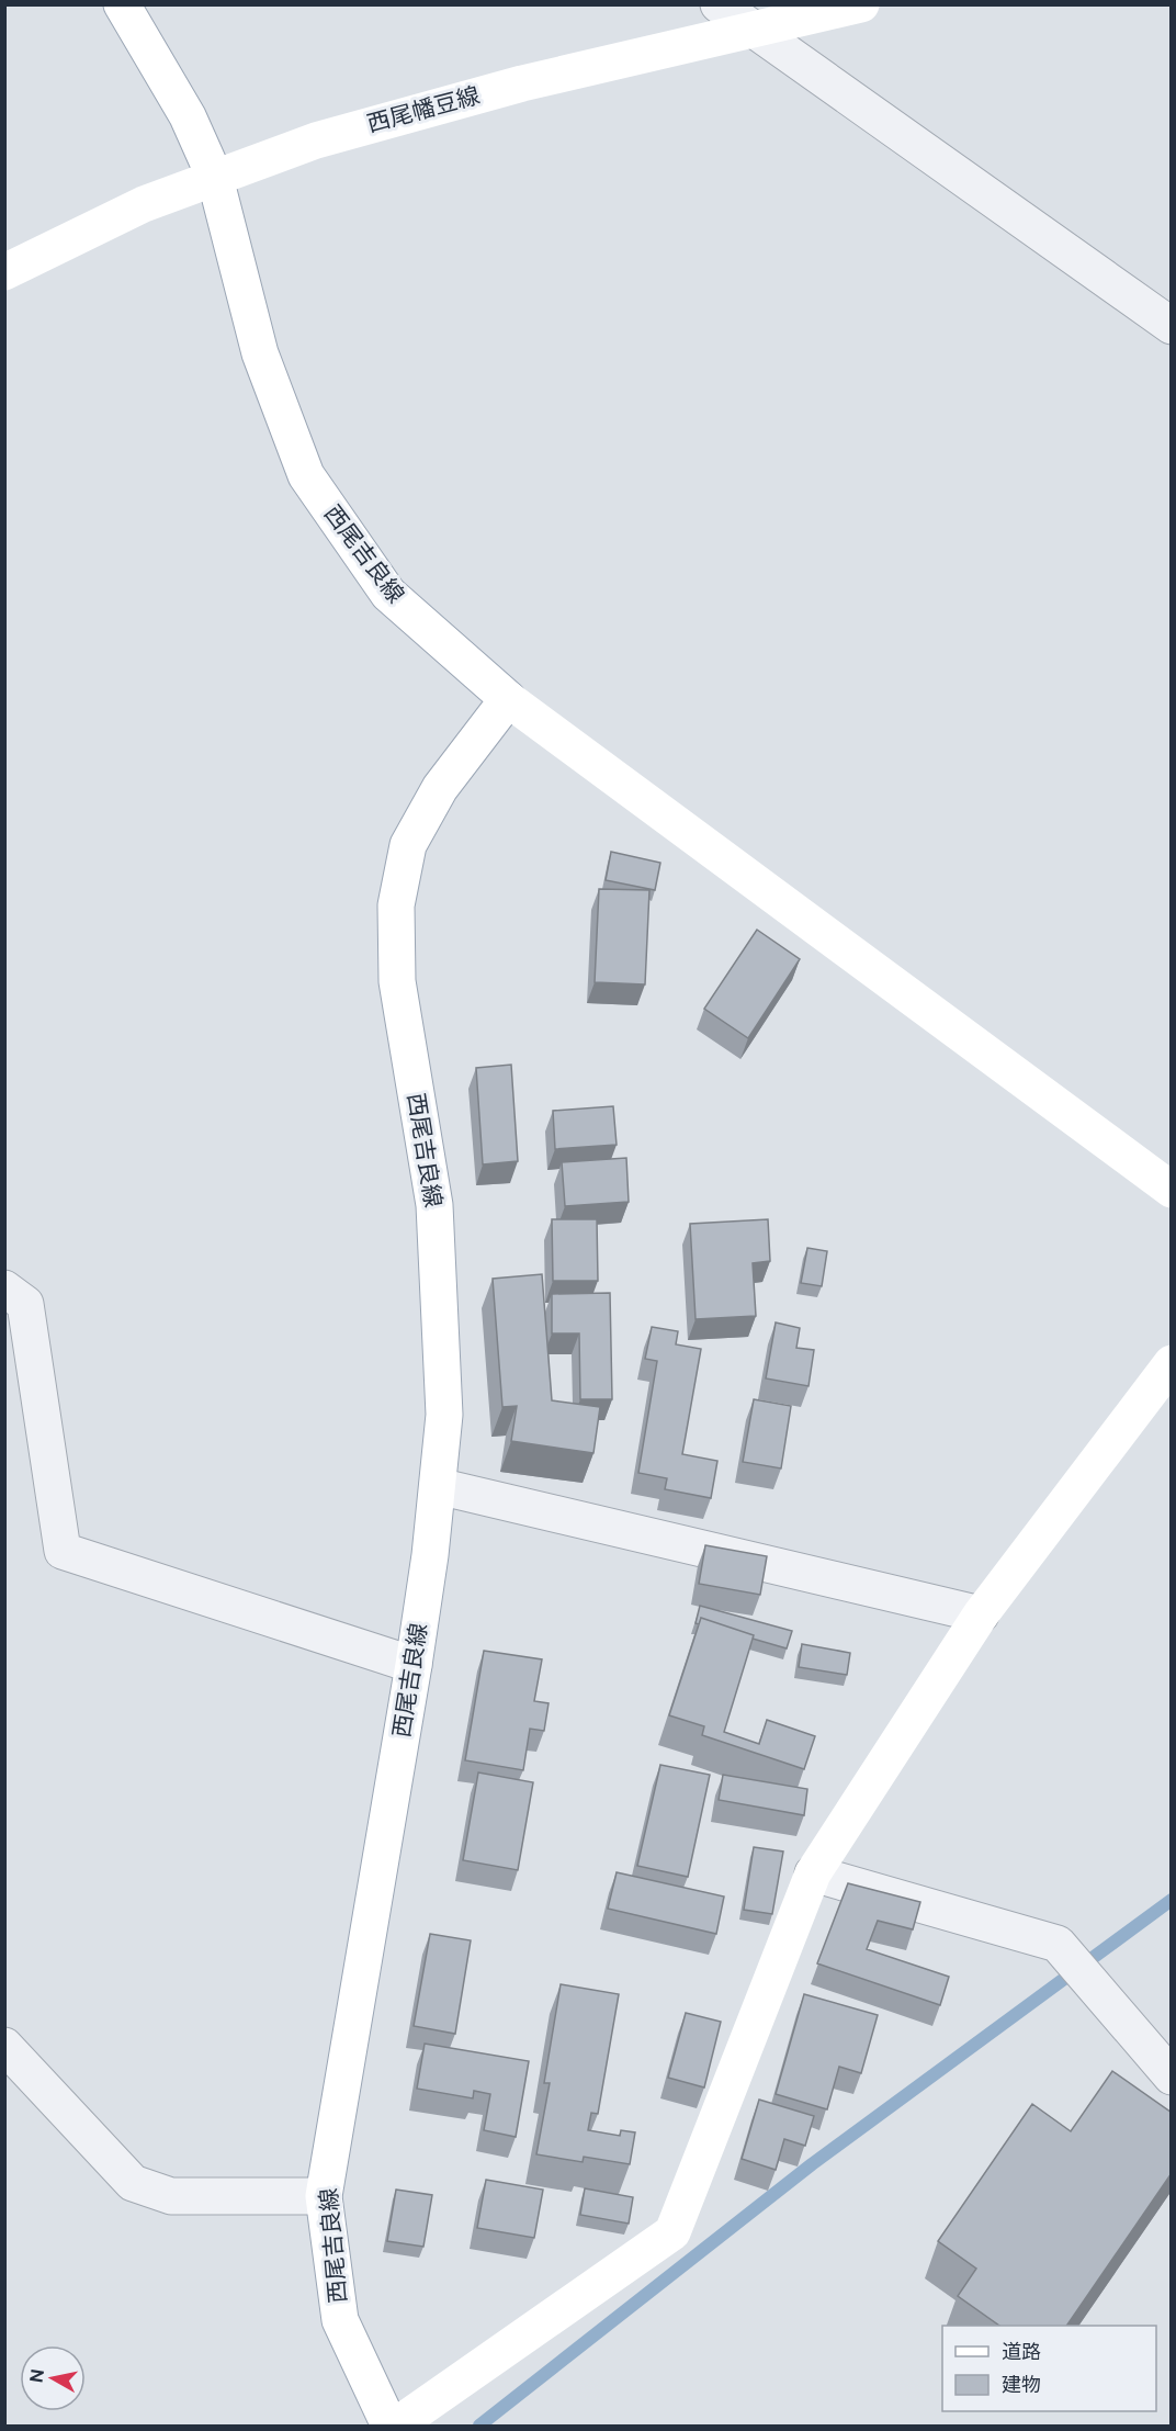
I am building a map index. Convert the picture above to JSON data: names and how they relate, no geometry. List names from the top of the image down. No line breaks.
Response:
{"streets":{"main road":["西尾幡豆線","西尾吉良線"]},"crossings":[["西尾幡豆線","西尾吉良線"]],"legend":["道路","建物"],"north":"left"}
